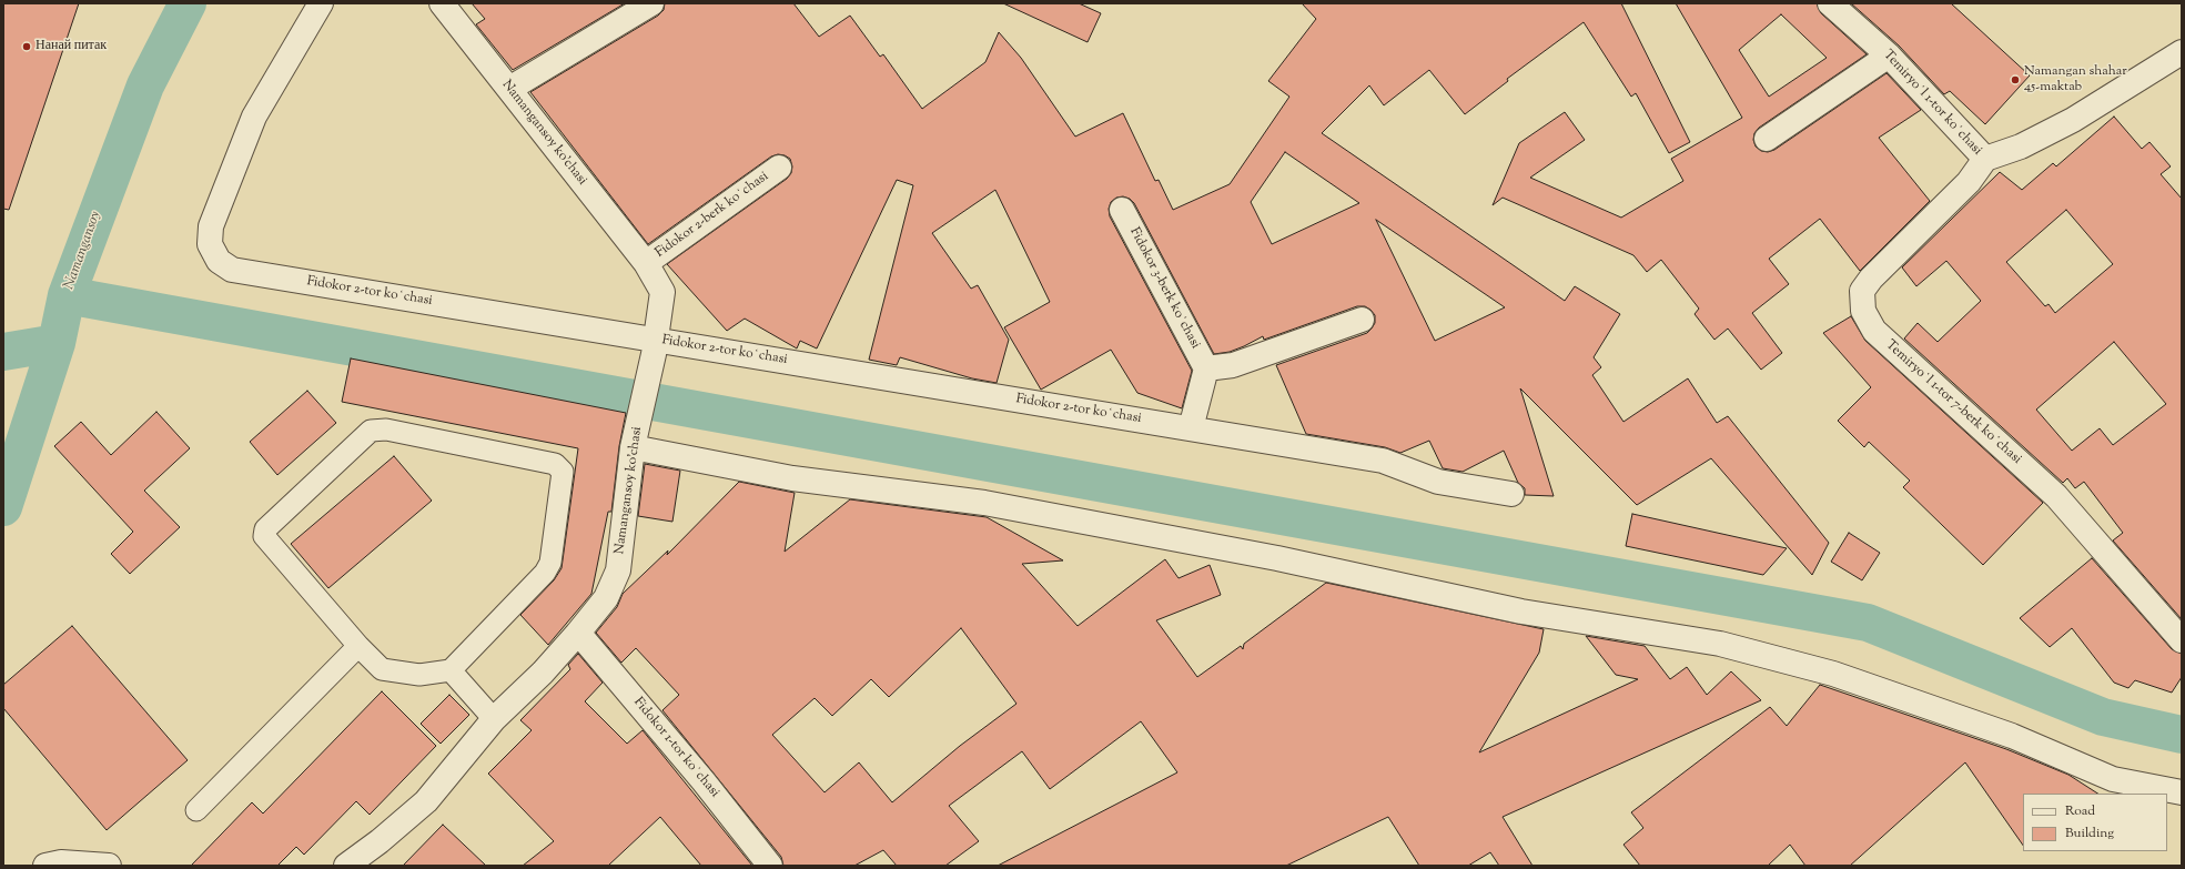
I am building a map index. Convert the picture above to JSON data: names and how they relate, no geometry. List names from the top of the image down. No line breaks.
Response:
{"streets":{"street":["Temiryoʻl 1-tor koʻchasi","Namangansoy ko'chasi","Fidokor 2-berk koʻchasi","Fidokor 3-berk koʻchasi","Fidokor 2-tor koʻchasi","Temiryoʻl 1-tor 7-berk koʻchasi","Fidokor 1-tor koʻchasi"]},"crossings":[["Temiryoʻl 1-tor koʻchasi","Temiryoʻl 1-tor 7-berk koʻchasi"],["Namangansoy ko'chasi","Fidokor 2-berk koʻchasi"],["Namangansoy ko'chasi","Fidokor 2-tor koʻchasi"],["Namangansoy ko'chasi","Fidokor 1-tor koʻchasi"]],"water":["Namangansoy"],"places":["Нанай питак","Namangan shahar 45-maktab"],"legend":["Road","Building"]}
